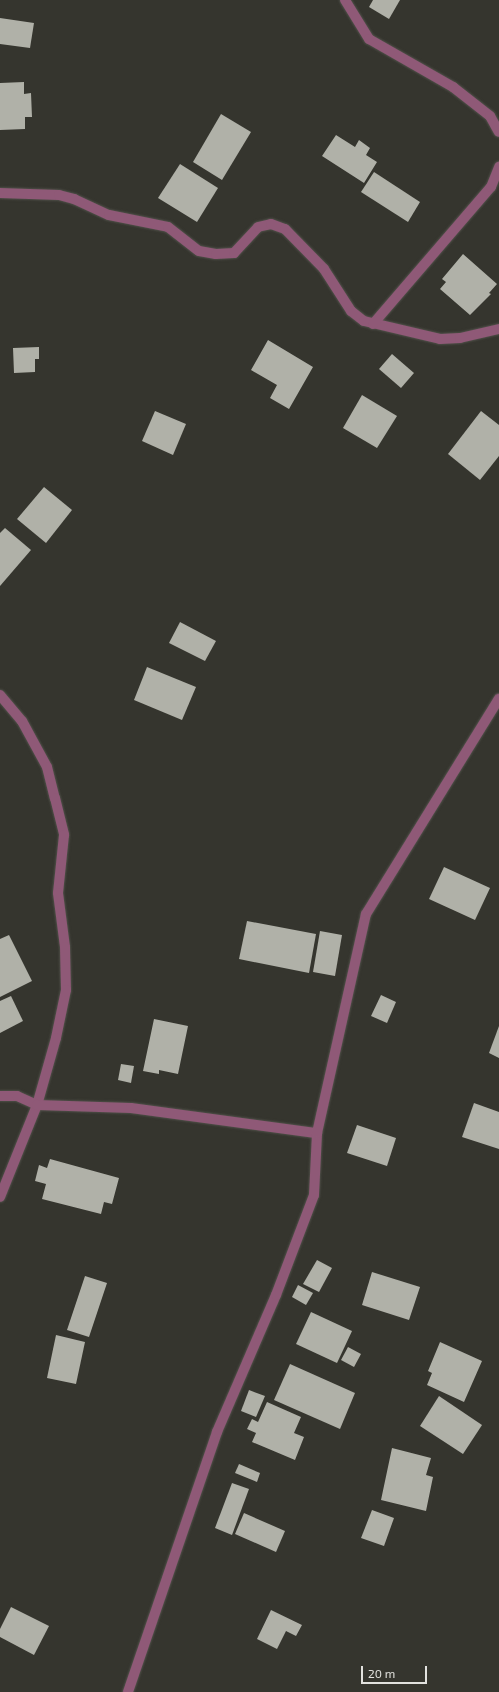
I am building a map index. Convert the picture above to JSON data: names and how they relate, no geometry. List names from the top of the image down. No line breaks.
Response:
{"scale_bar":"20 m"}
